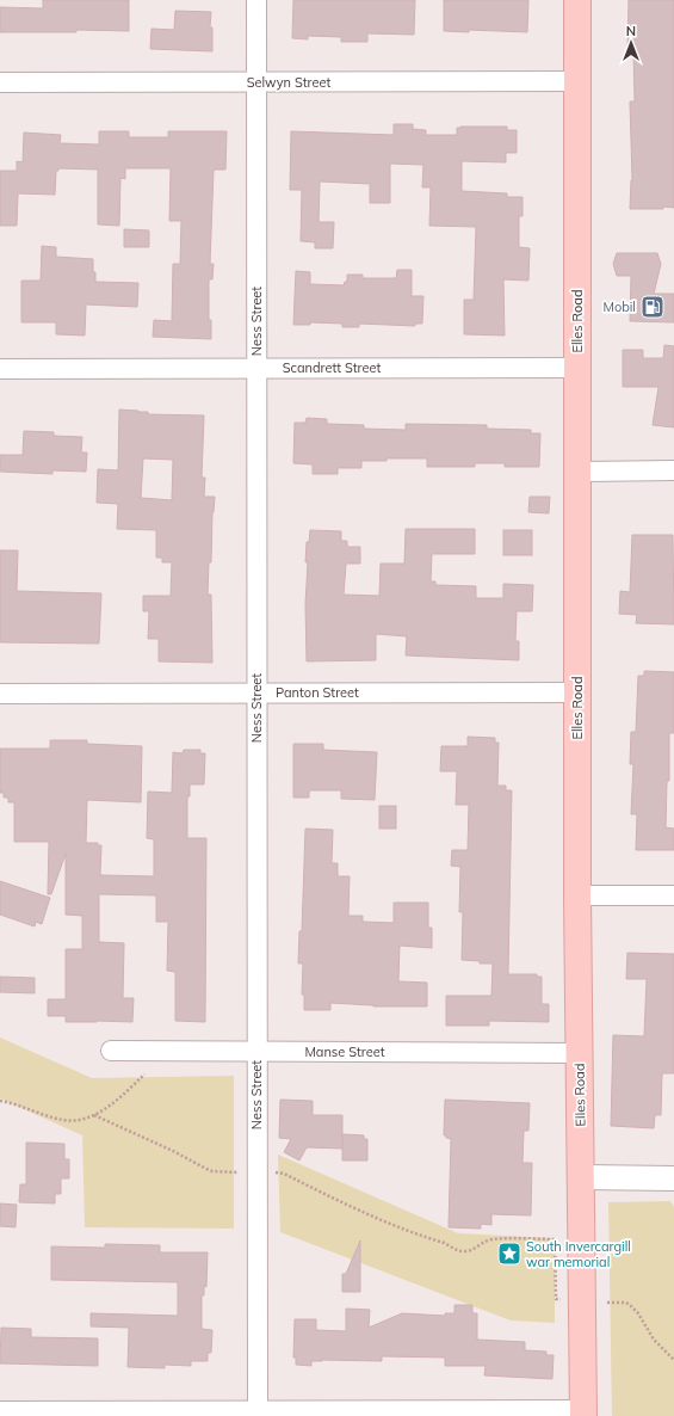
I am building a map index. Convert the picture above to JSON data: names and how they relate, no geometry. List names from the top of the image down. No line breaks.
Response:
{"streets":{"main road":["Elles Road"],"street":["Selwyn Street","Ness Street","Scandrett Street","Panton Street","Manse Street"]},"crossings":[["Selwyn Street","Ness Street"],["Selwyn Street","Elles Road"],["Ness Street","Scandrett Street"],["Ness Street","Panton Street"],["Ness Street","Manse Street"],["Elles Road","Scandrett Street"],["Elles Road","Panton Street"],["Elles Road","Manse Street"]],"places":{"fuel station":["Mobil"],"place":["South Invercargill war memorial"]},"north":"top"}
